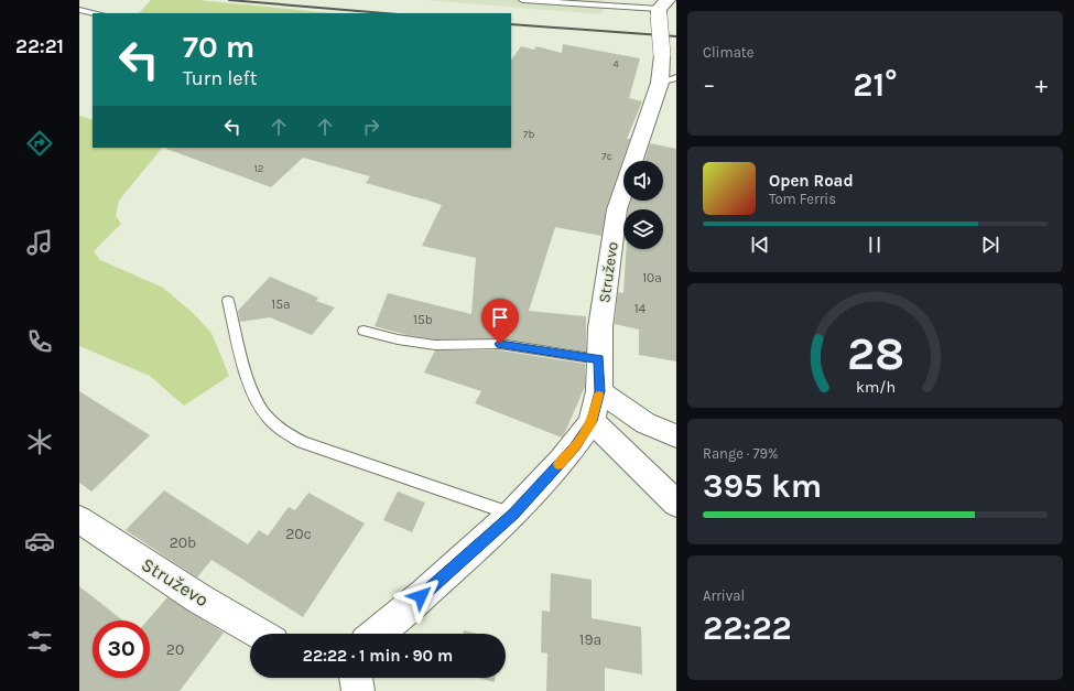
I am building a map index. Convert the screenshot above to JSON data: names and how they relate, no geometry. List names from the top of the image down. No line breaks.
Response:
{"streets":{"street":["Struževo"]},"house_numbers":["4","7b","7c","12","10a","15a","14","15b","20c","20b","19a","20"],"page":{"tabs":"22:21","tile":["Climate",["Range · 79%","395 km"],["Arrival","22:22"]],"turn":["70 m","Turn left"],"heat":["−","21°","+"],"song":["Open Road","Tom Ferris"],"limit":"30","trip":"22:22 · 1 min · 90 m","gauge":["28","km/h"]}}
